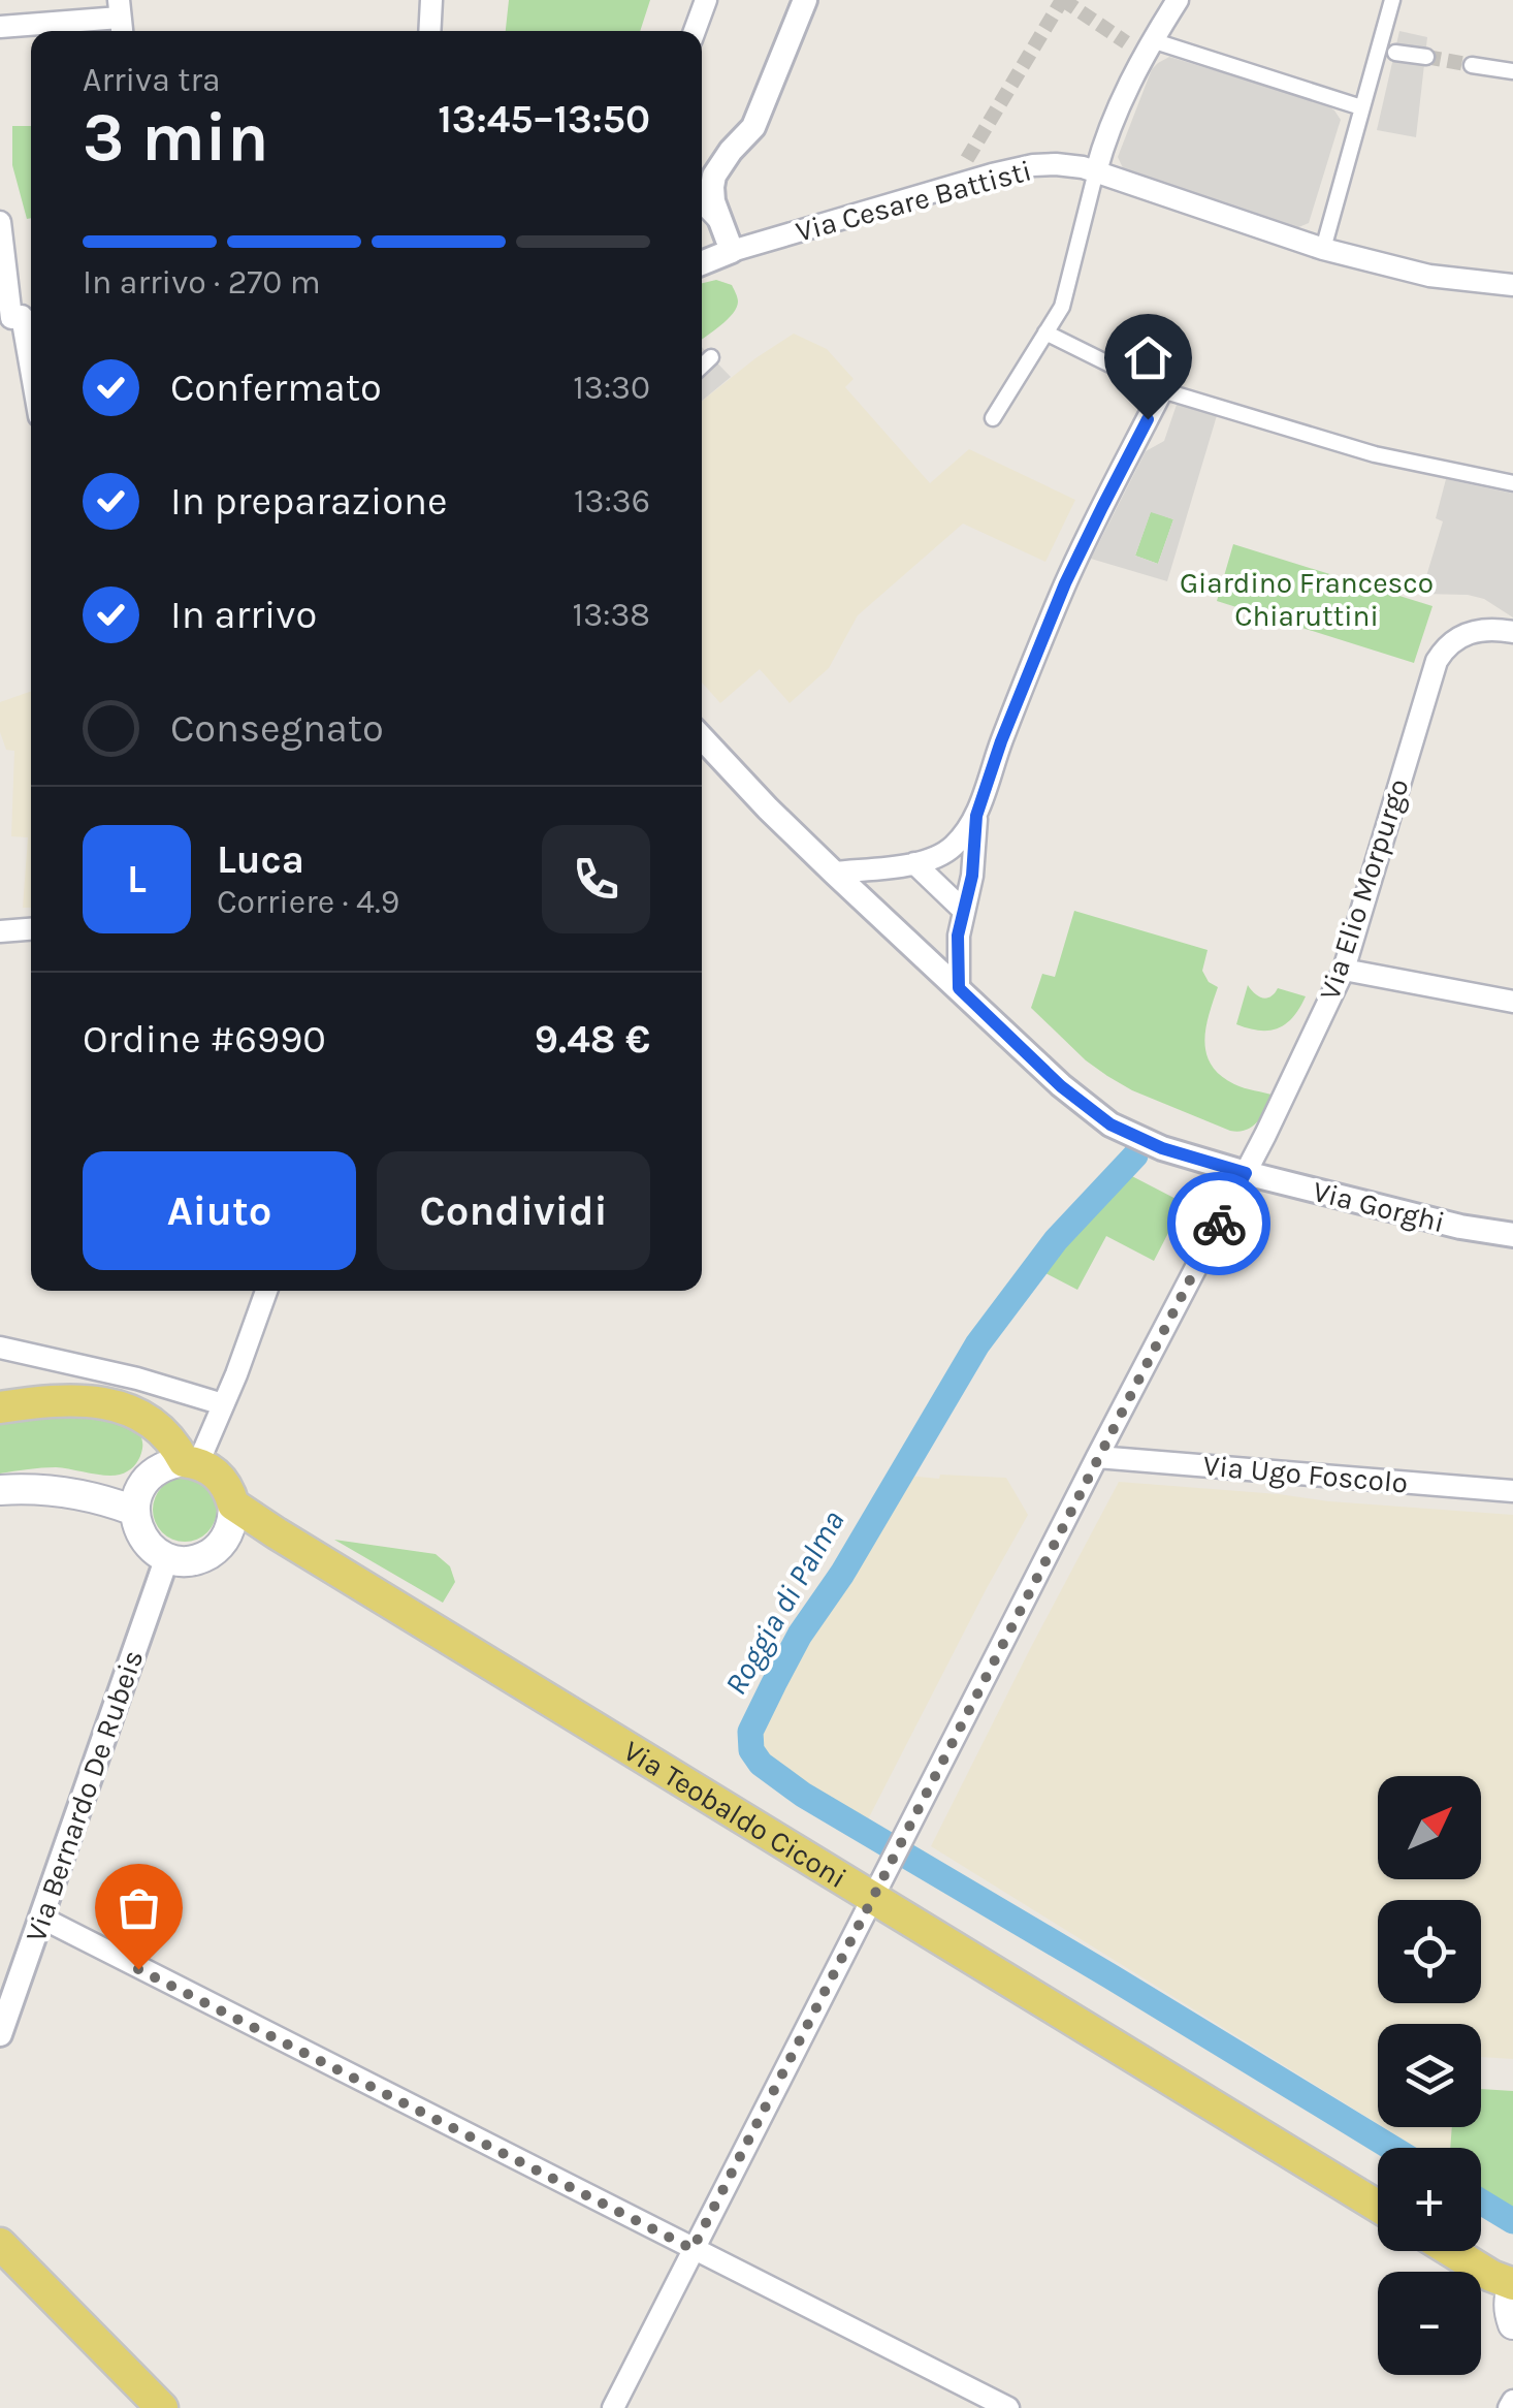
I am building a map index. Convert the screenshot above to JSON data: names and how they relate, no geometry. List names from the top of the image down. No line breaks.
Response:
{"streets":{"main road":["Via Teobaldo Ciconi"],"street":["Via Cesare Battisti","Via Elio Morpurgo","Via Gorghi","Via Ugo Foscolo","Via Bernardo De Rubeis"]},"crossings":[["Via Elio Morpurgo","Via Gorghi"],["Via Elio Morpurgo","Via Ugo Foscolo"],["Via Elio Morpurgo","Via Teobaldo Ciconi"],["Via Bernardo De Rubeis","Via Teobaldo Ciconi"]],"water":["Roggia di Palma"],"parks":["Giardino Francesco Chiaruttini"],"north":"top right","page":{"heading":["3 min","Arriva tra","13:45–13:50"],"panel":["Luca","Corriere · 4.9","Ordine #6990","9.48 €"],"bar":"In arrivo · 270 m","list":[["Confermato","13:30"],["In preparazione","13:36"],["In arrivo","13:38"],"Consegnato"],"round":"L","buttons":["Aiuto","Condividi"],"map_buttons":["+","−"]}}
